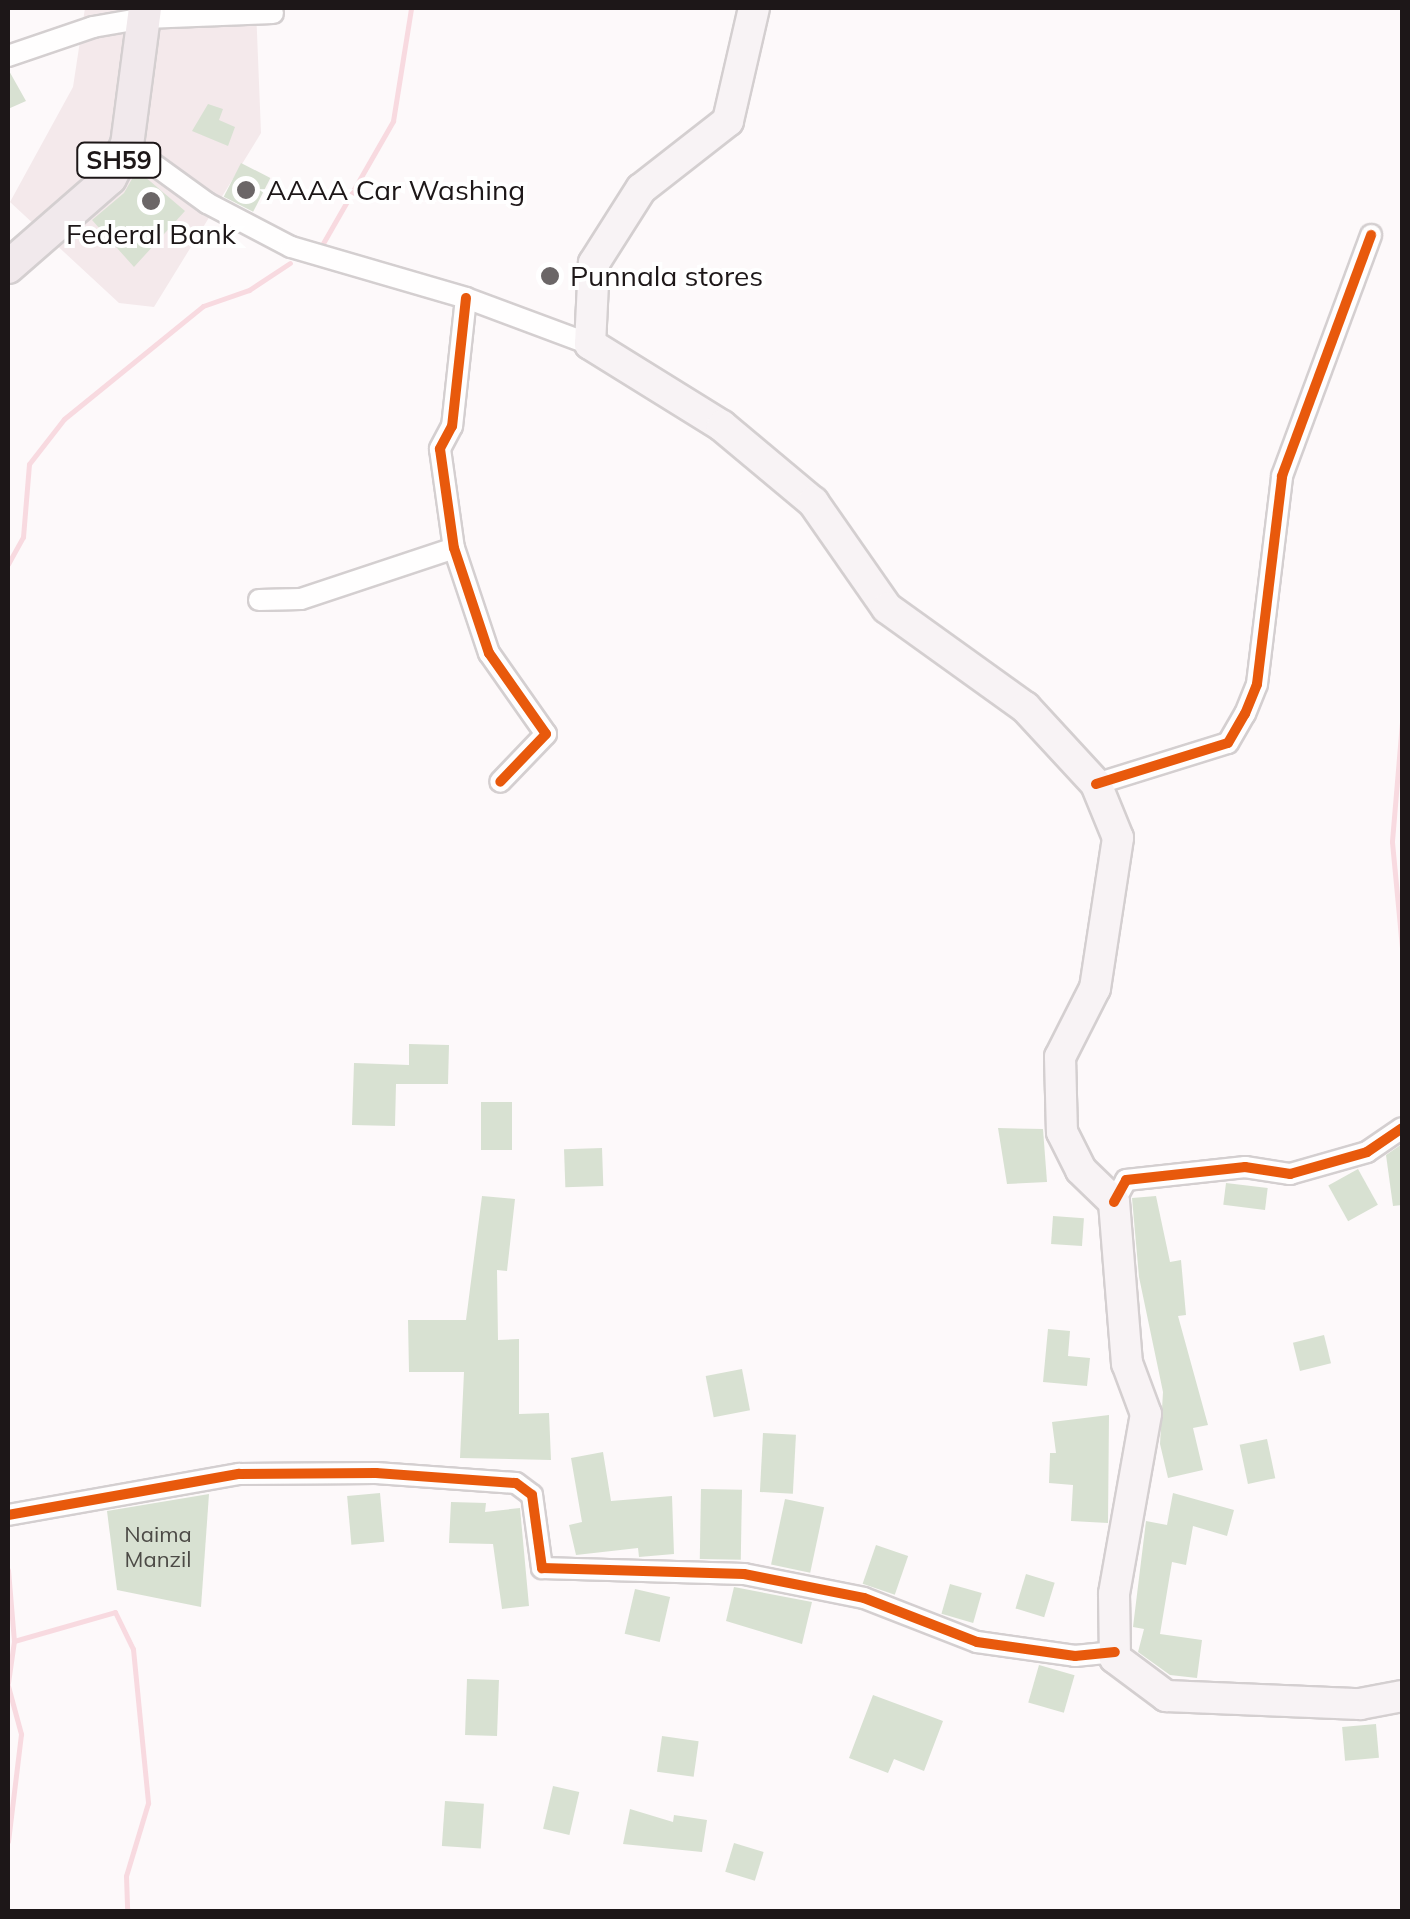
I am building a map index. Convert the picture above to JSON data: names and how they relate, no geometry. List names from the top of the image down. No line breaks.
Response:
{"streets":{"main road":["SH59"]},"places":["AAAA Car Washing","Federal Bank","Punnala stores"],"house_numbers":["Naima Manzil"]}
